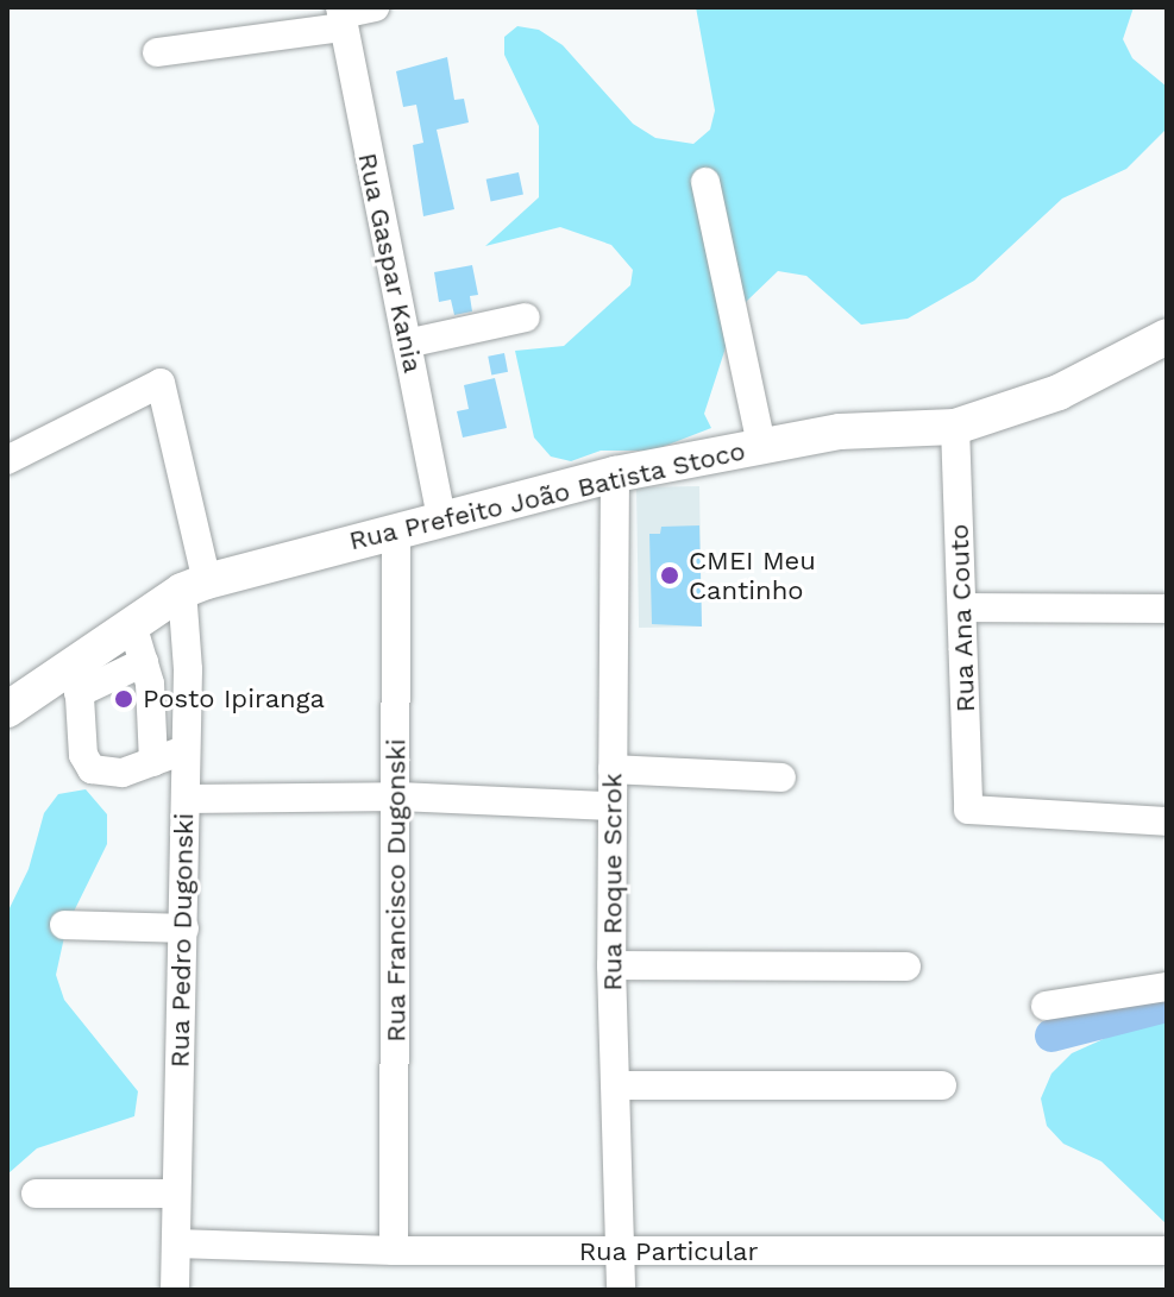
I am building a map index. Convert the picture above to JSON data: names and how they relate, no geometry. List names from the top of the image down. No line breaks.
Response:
{"streets":{"main road":["Rua Prefeito João Batista Stoco"],"street":["Rua Gaspar Kania","Rua Ana Couto","Rua Roque Scrok","Rua Francisco Dugonski","Rua Pedro Dugonski","Rua Particular"]},"crossings":[["Rua Gaspar Kania","Rua Prefeito João Batista Stoco"],["Rua Prefeito João Batista Stoco","Rua Ana Couto"],["Rua Prefeito João Batista Stoco","Rua Roque Scrok"],["Rua Prefeito João Batista Stoco","Rua Francisco Dugonski"],["Rua Prefeito João Batista Stoco","Rua Pedro Dugonski"],["Rua Roque Scrok","Rua Particular"],["Rua Francisco Dugonski","Rua Particular"],["Rua Pedro Dugonski","Rua Particular"]],"places":["CMEI Meu Cantinho","Posto Ipiranga"]}
